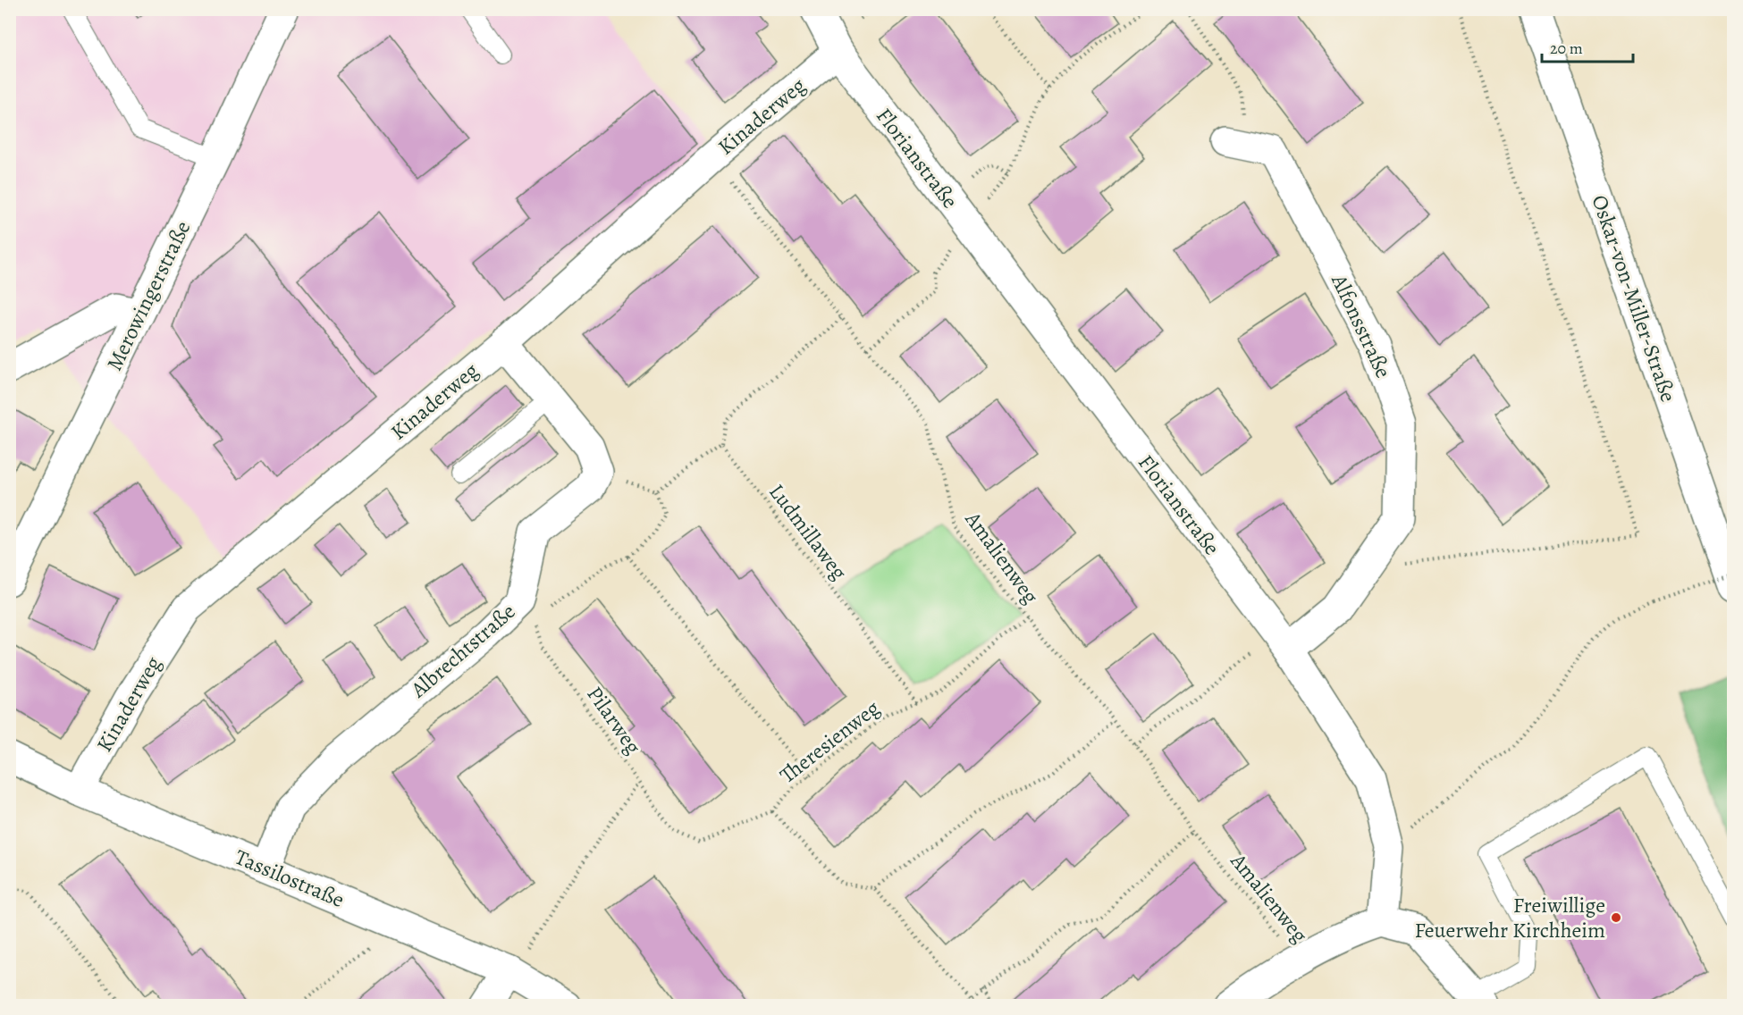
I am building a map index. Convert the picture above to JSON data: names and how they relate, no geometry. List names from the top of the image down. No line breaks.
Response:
{"streets":{"street":["Kinaderweg","Florianstraße","Merowingerstraße","Oskar-von-Miller-Straße","Alfonsstraße","Albrechtstraße","Tassilostraße"],"path":["Ludmillaweg","Amalienweg","Pilarweg","Theresienweg"]},"crossings":[["Kinaderweg","Florianstraße"],["Kinaderweg","Amalienweg"],["Kinaderweg","Tassilostraße"],["Florianstraße","Alfonsstraße"],["Ludmillaweg","Theresienweg"],["Amalienweg","Theresienweg"],["Albrechtstraße","Pilarweg"],["Albrechtstraße","Tassilostraße"],["Pilarweg","Theresienweg"]],"places":["Freiwillige Feuerwehr Kirchheim"],"scale_bar":"20 m"}
